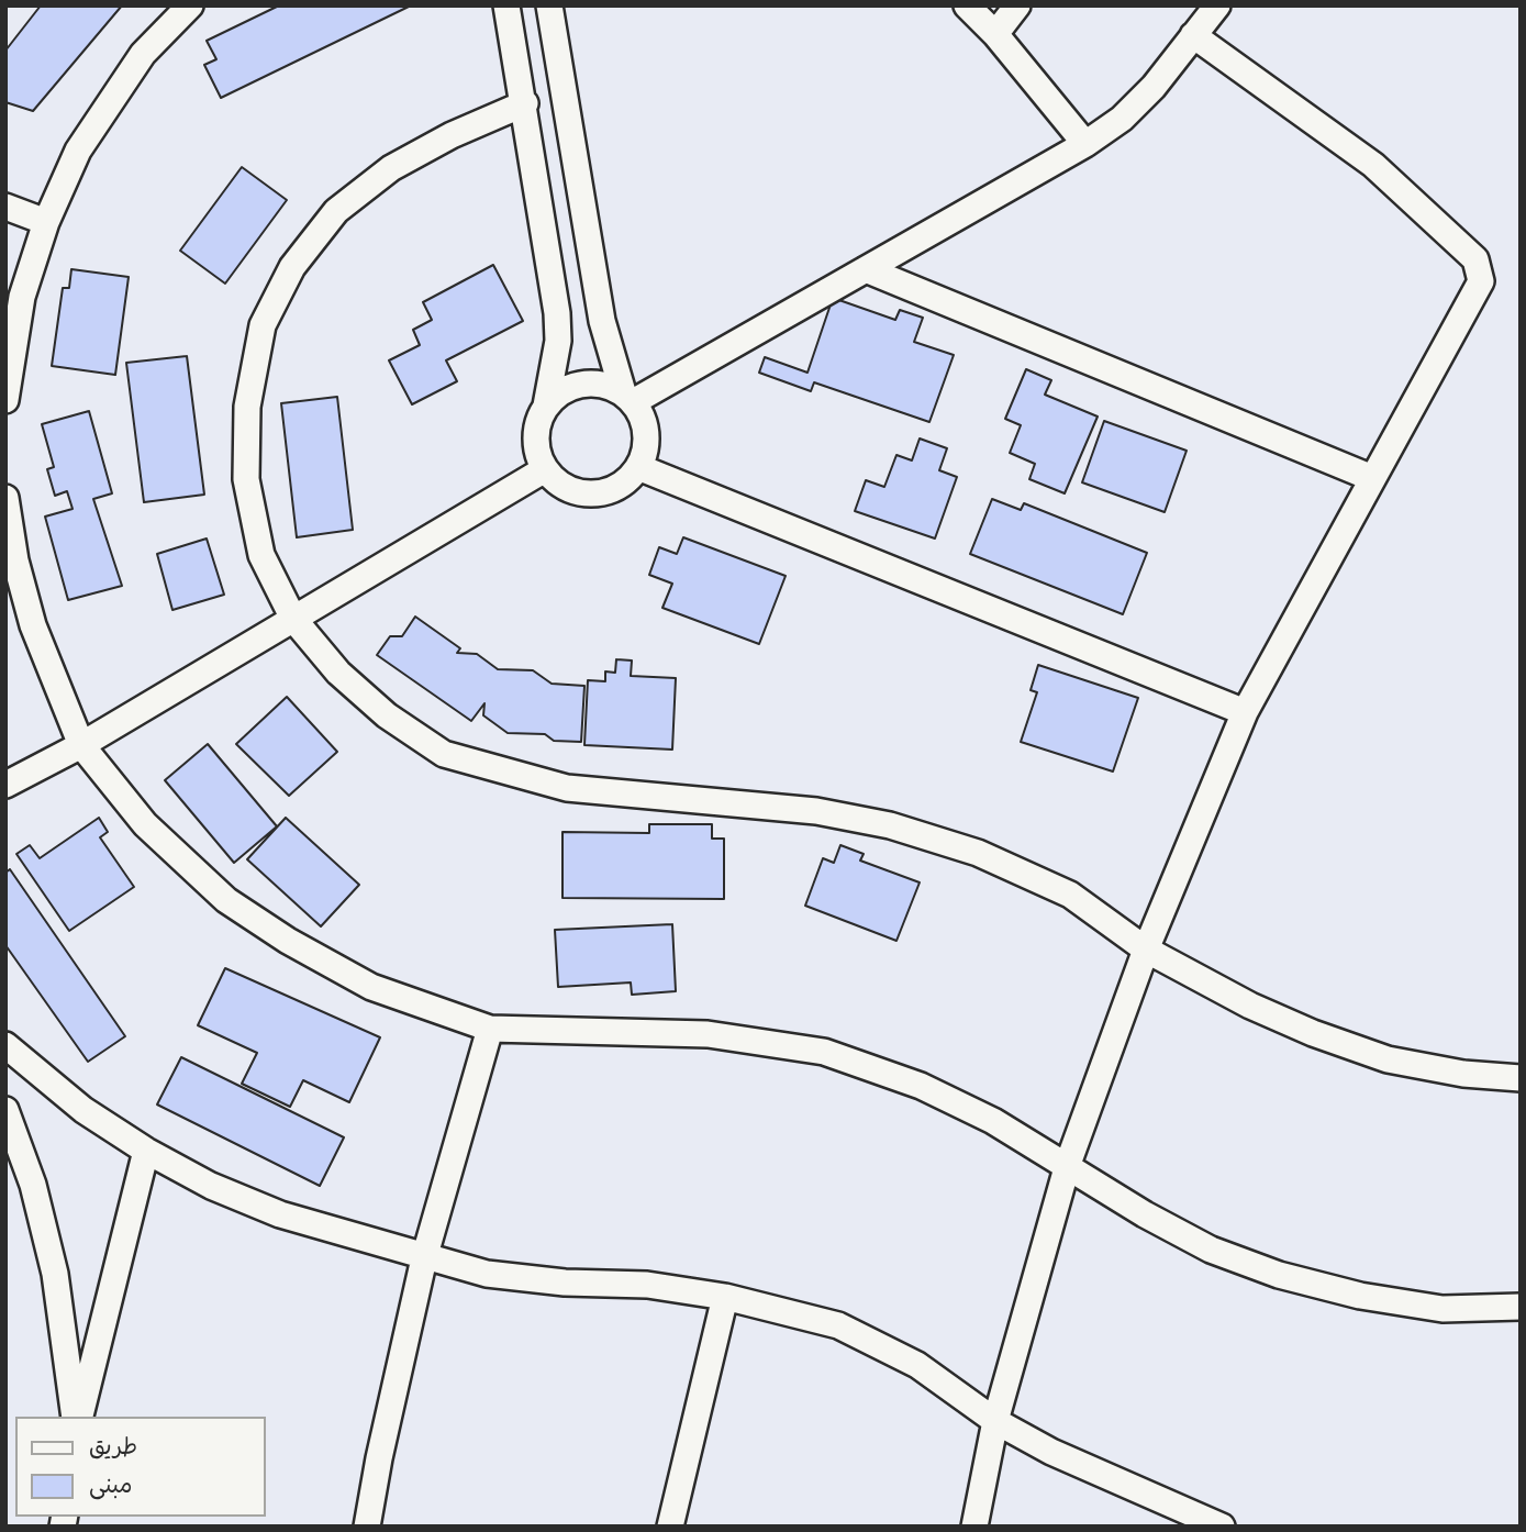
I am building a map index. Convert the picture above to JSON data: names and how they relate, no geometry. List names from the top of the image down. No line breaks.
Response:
{"legend":["طريق","مبنى"]}
